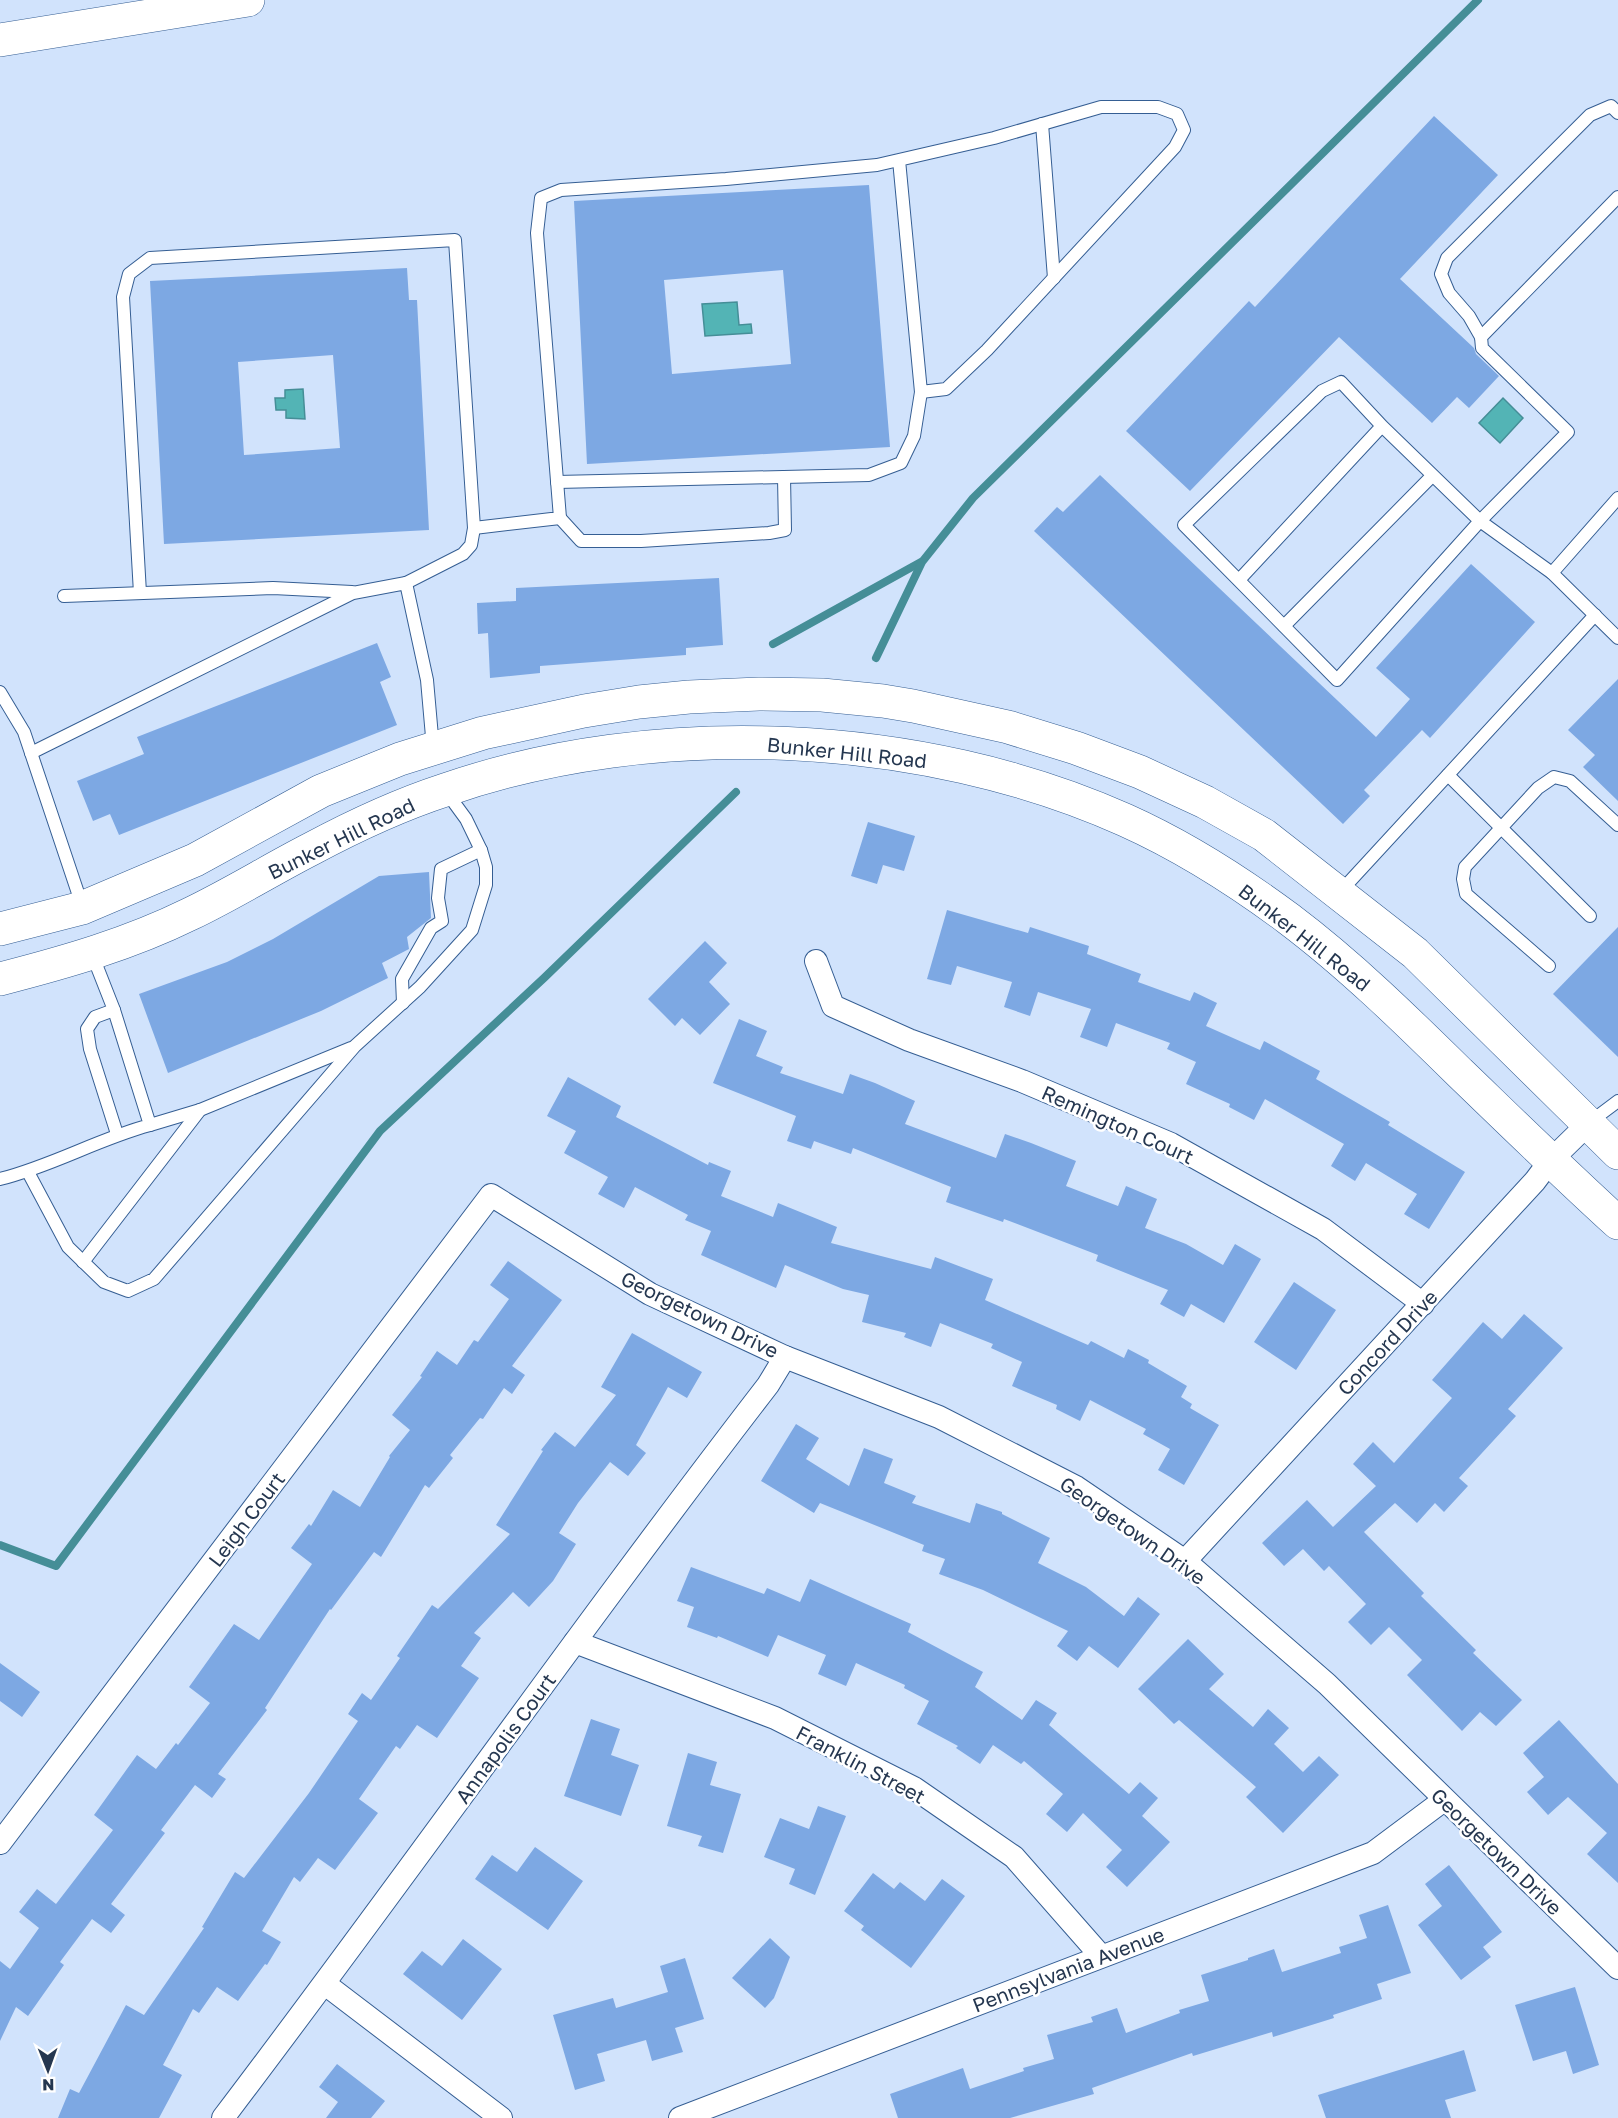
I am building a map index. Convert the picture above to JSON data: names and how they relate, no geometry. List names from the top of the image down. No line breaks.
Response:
{"streets":{"main road":["Bunker Hill Road"],"street":["Remington Court","Georgetown Drive","Concord Drive","Leigh Court","Annapolis Court","Franklin Street","Pennsylvania Avenue"]},"crossings":[["Bunker Hill Road","Concord Drive"],["Remington Court","Concord Drive"],["Georgetown Drive","Concord Drive"],["Georgetown Drive","Leigh Court"],["Georgetown Drive","Annapolis Court"],["Georgetown Drive","Pennsylvania Avenue"],["Annapolis Court","Franklin Street"],["Franklin Street","Pennsylvania Avenue"]],"north":"bottom"}
